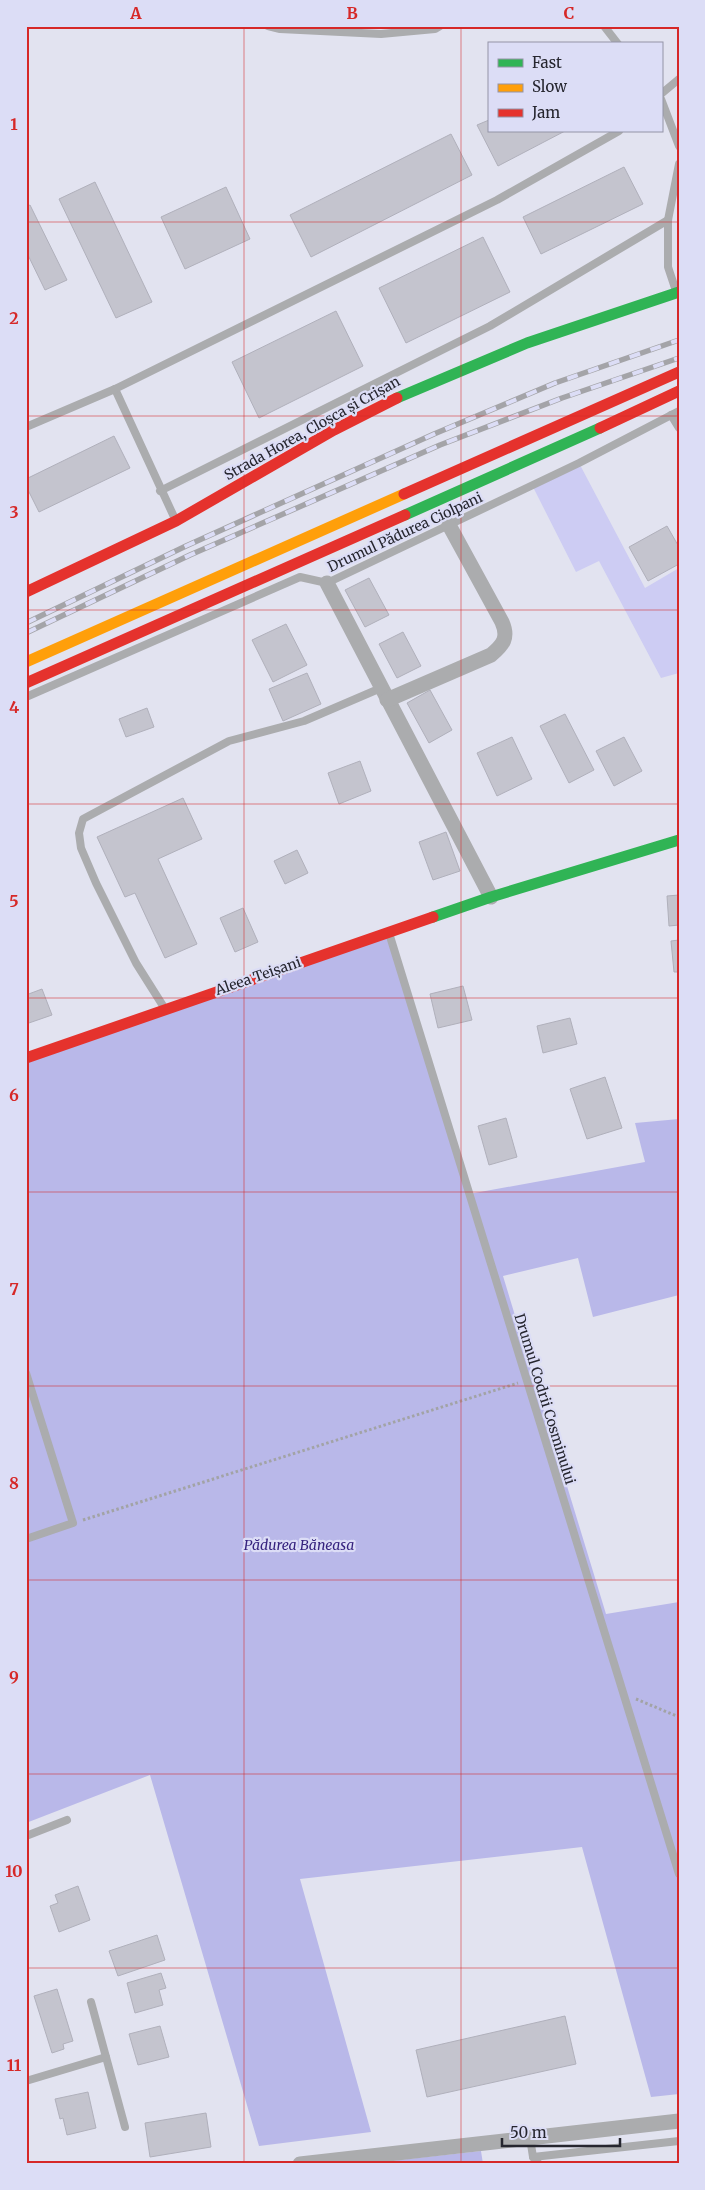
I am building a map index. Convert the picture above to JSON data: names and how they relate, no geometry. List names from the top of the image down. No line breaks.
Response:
{"streets":{"main road":["Strada Horea, Cloșca și Crișan","Aleea Teișani"],"lane":["Drumul Pădurea Ciolpani","Drumul Codrii Cosminului"]},"crossings":[["Aleea Teișani","Drumul Codrii Cosminului"]],"parks":["Pădurea Băneasa"],"legend":["Fast","Slow","Jam"],"scale_bar":"50 m","grid":{"columns":["A","B","C"],"rows":["1","2","3","4","5","6","7","8","9","10","11"]}}
